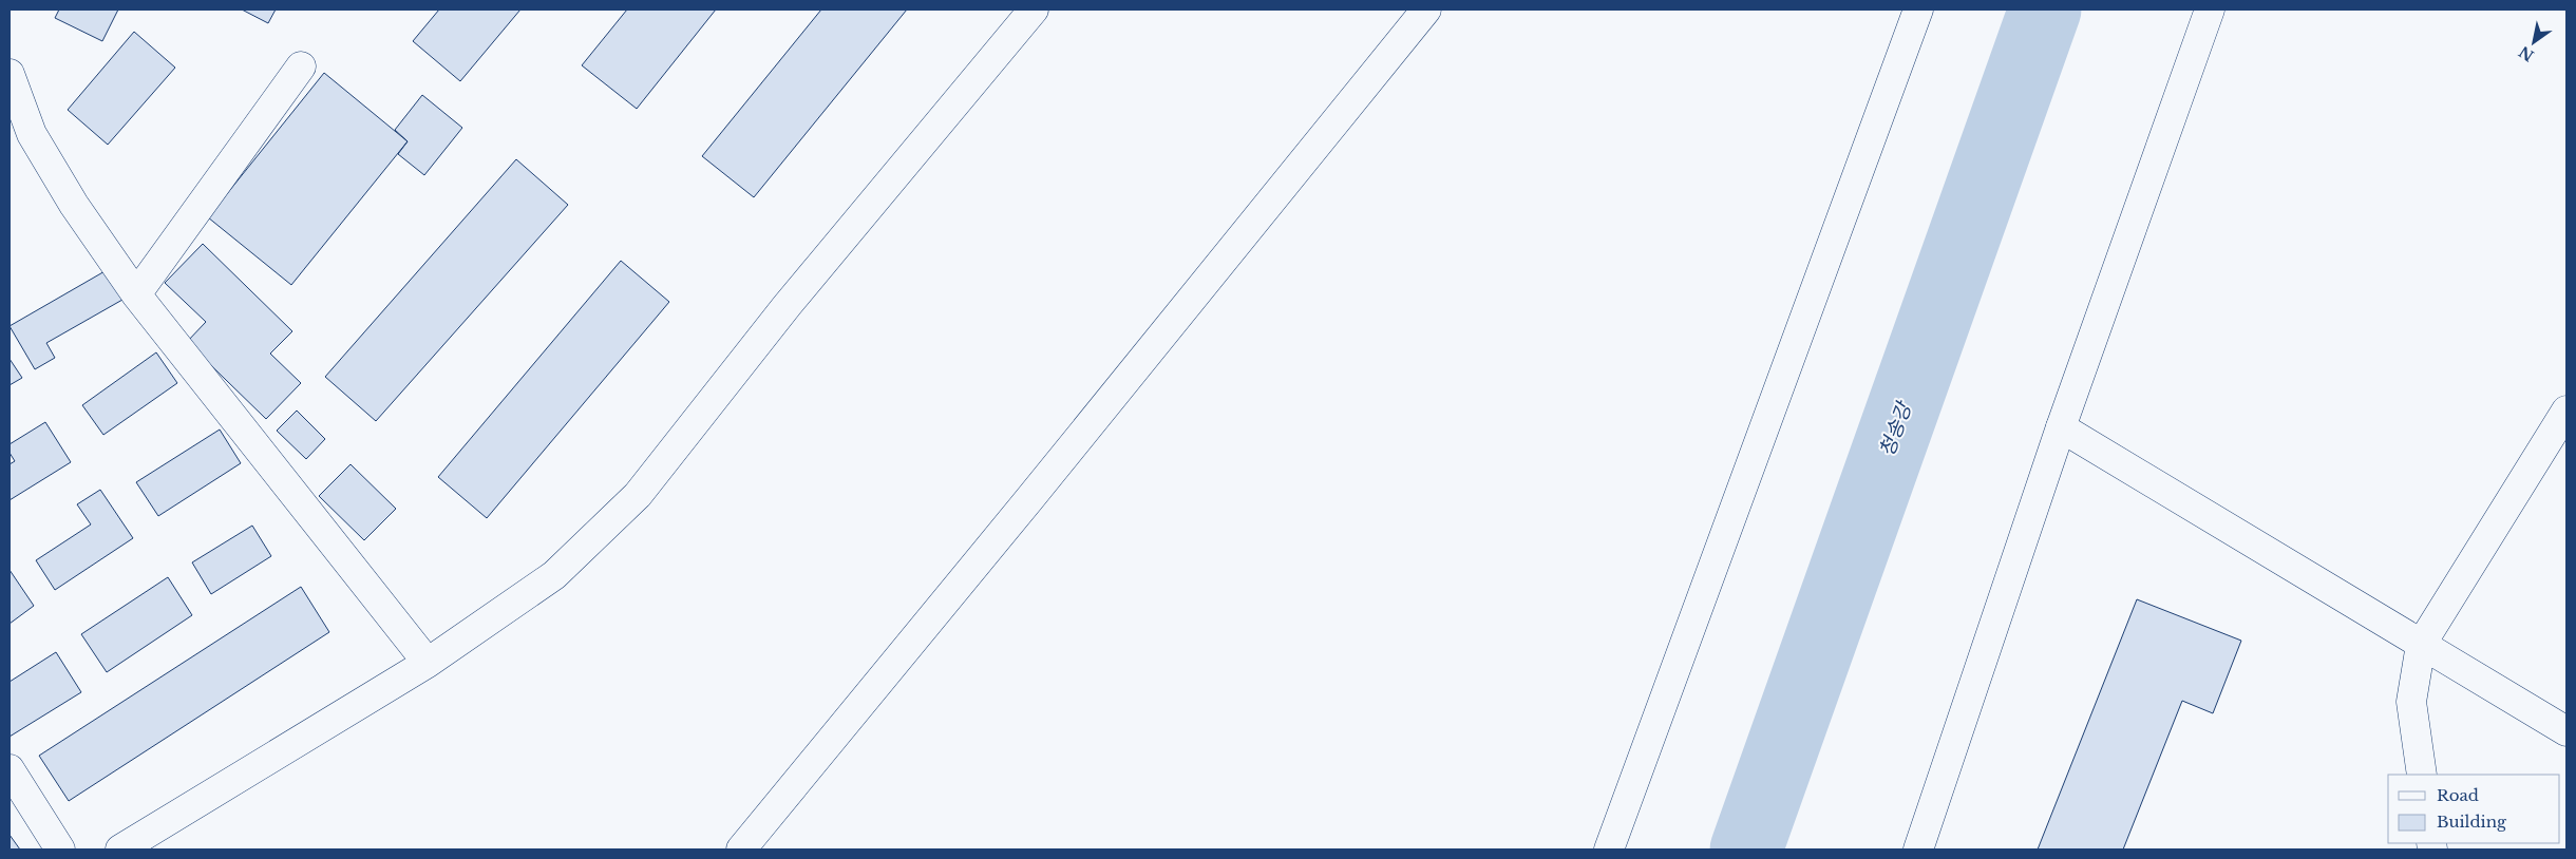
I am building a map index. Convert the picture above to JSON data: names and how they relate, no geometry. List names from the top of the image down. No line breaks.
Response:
{"water":["청송강"],"legend":["Road","Building"],"north":"bottom left"}
